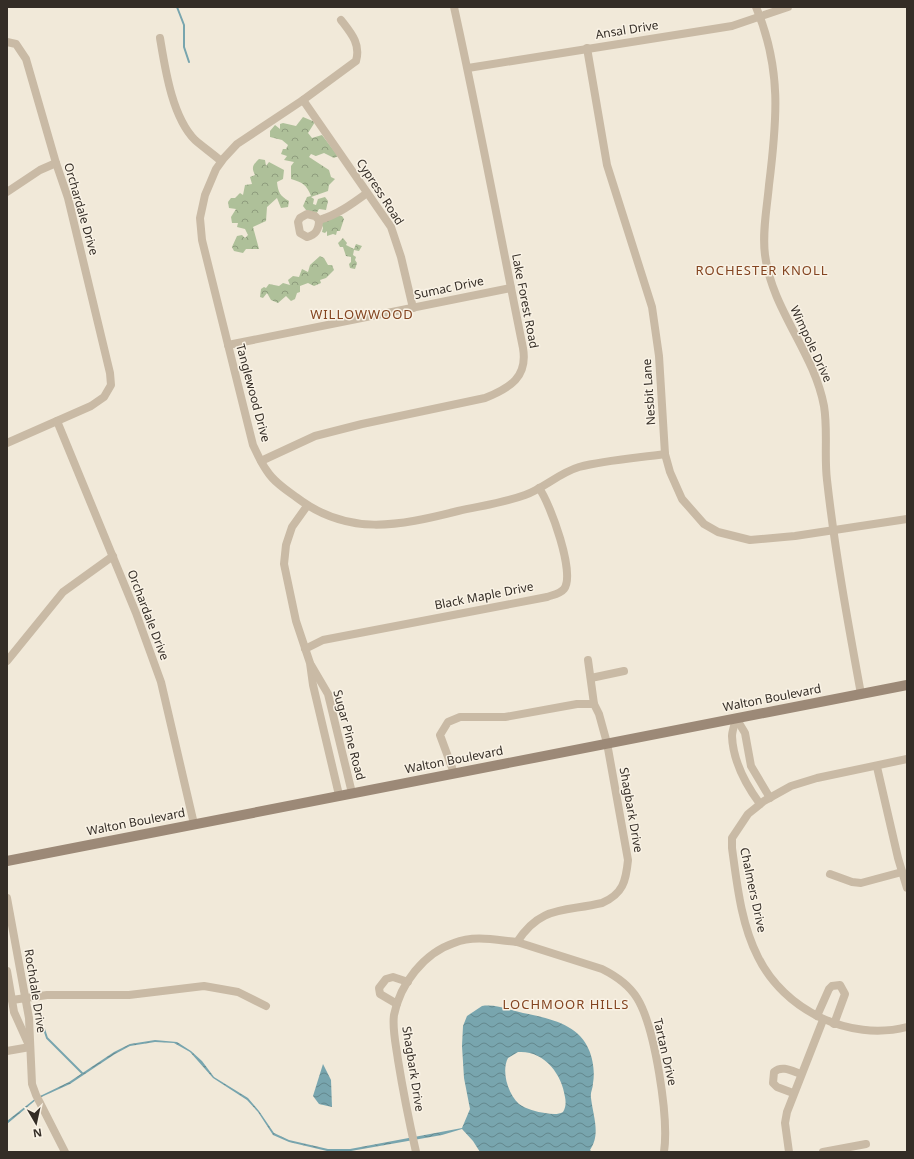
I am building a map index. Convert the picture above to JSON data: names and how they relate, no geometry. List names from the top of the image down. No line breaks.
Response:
{"streets":{"main road":["Walton Boulevard"],"street":["Ansal Drive","Cypress Road","Orchardale Drive","Sumac Drive","Lake Forest Road","Wimpole Drive","Nesbit Lane","Tanglewood Drive","Black Maple Drive","Sugar Pine Road","Shagbark Drive","Chalmers Drive","Rochdale Drive","Tartan Drive"]},"crossings":[["Ansal Drive","Lake Forest Road"],["Ansal Drive","Wimpole Drive"],["Ansal Drive","Nesbit Lane"],["Cypress Road","Sumac Drive"],["Cypress Road","Tanglewood Drive"],["Orchardale Drive","Walton Boulevard"],["Sumac Drive","Lake Forest Road"],["Sumac Drive","Tanglewood Drive"],["Lake Forest Road","Tanglewood Drive"],["Wimpole Drive","Nesbit Lane"],["Wimpole Drive","Walton Boulevard"],["Nesbit Lane","Tanglewood Drive"],["Tanglewood Drive","Black Maple Drive"],["Tanglewood Drive","Sugar Pine Road"],["Black Maple Drive","Sugar Pine Road"],["Walton Boulevard","Sugar Pine Road"],["Walton Boulevard","Shagbark Drive"],["Shagbark Drive","Tartan Drive"]],"districts":["ROCHESTER KNOLL","WILLOWWOOD","LOCHMOOR HILLS"],"north":"bottom"}
